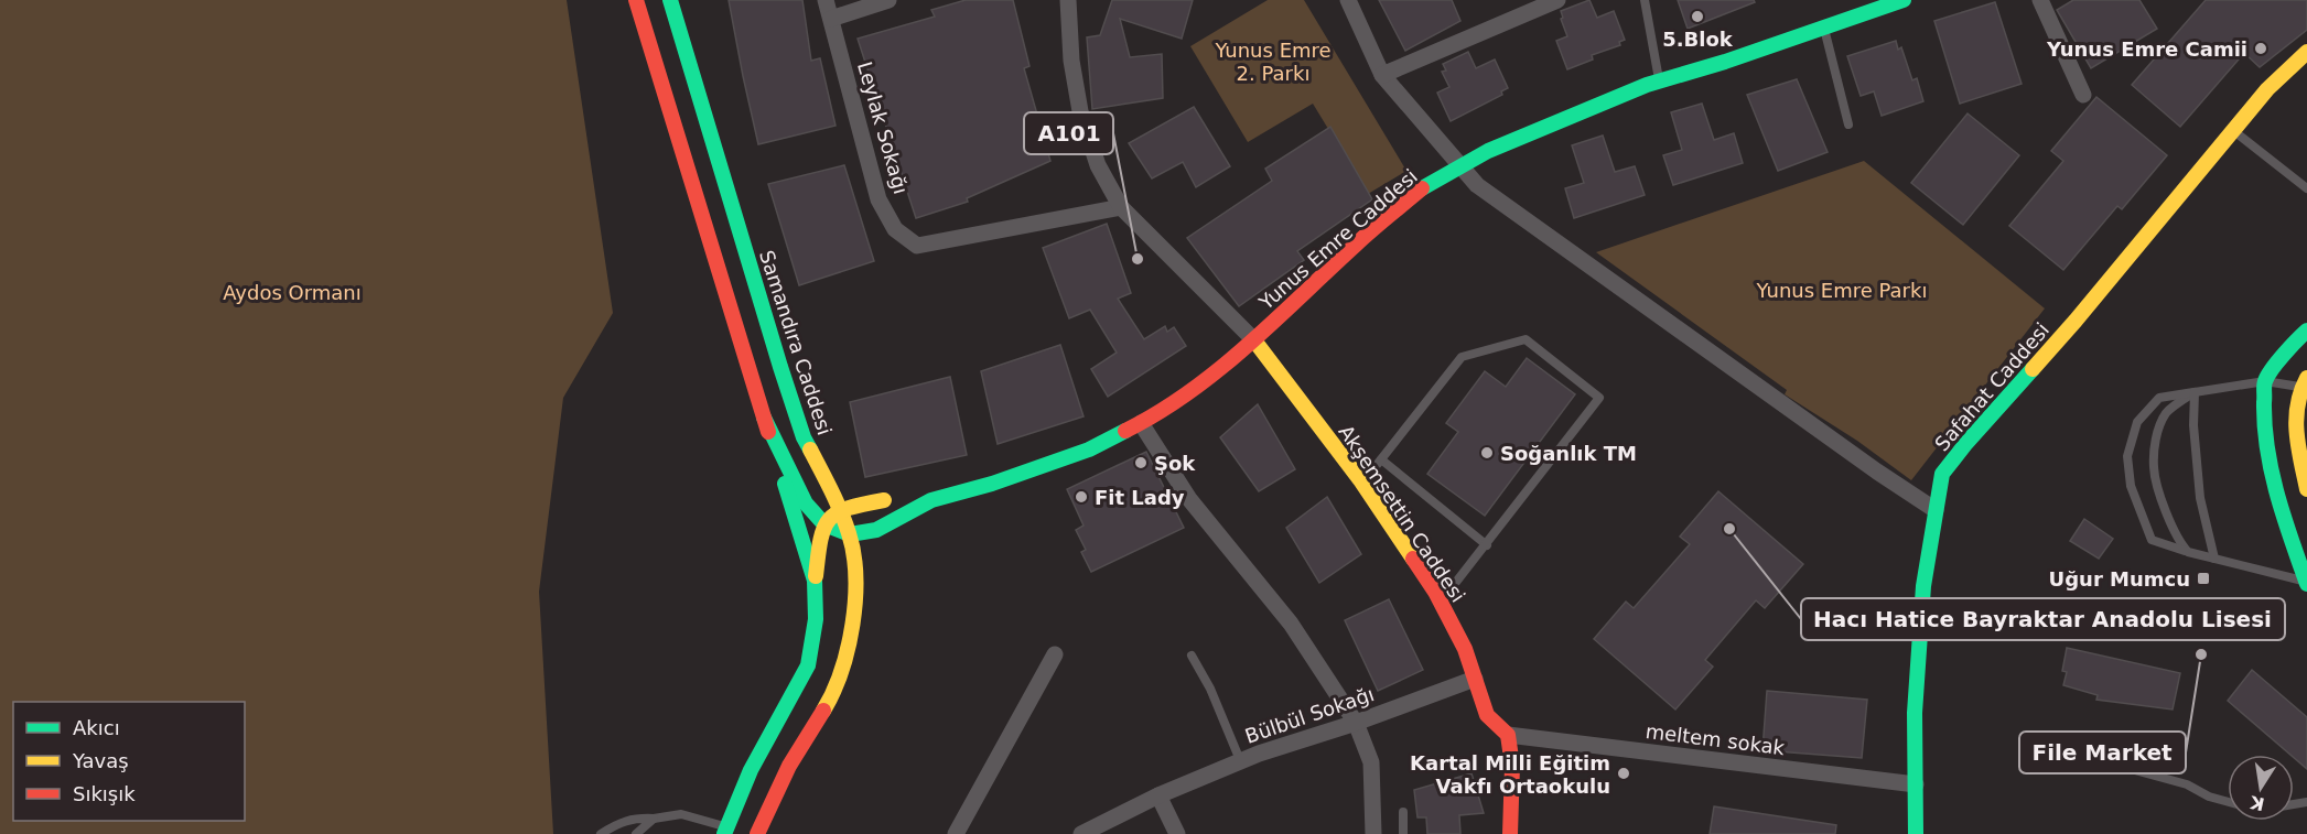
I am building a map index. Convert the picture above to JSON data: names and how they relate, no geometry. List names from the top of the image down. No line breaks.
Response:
{"streets":{"street":["Leylak Sokağı","Yunus Emre Caddesi","Samandıra Caddesi","Safahat Caddesi","Akşemsettin Caddesi","Bülbül Sokağı","meltem sokak"]},"crossings":[["Yunus Emre Caddesi","Akşemsettin Caddesi"],["Safahat Caddesi","meltem sokak"],["Akşemsettin Caddesi","Bülbül Sokağı"],["Akşemsettin Caddesi","meltem sokak"]],"parks":["Yunus Emre 2. Parkı","Yunus Emre Parkı","Aydos Ormanı"],"places":{"other":["5.Blok","Yunus Emre Camii","A101","Soğanlık TM","Şok","Fit Lady","Hacı Hatice Bayraktar Anadolu Lisesi","File Market","Kartal Milli Eğitim Vakfı Ortaokulu"],"transit":["Uğur Mumcu"]},"legend":["Akıcı","Yavaş","Sıkışık"],"north":"bottom"}
